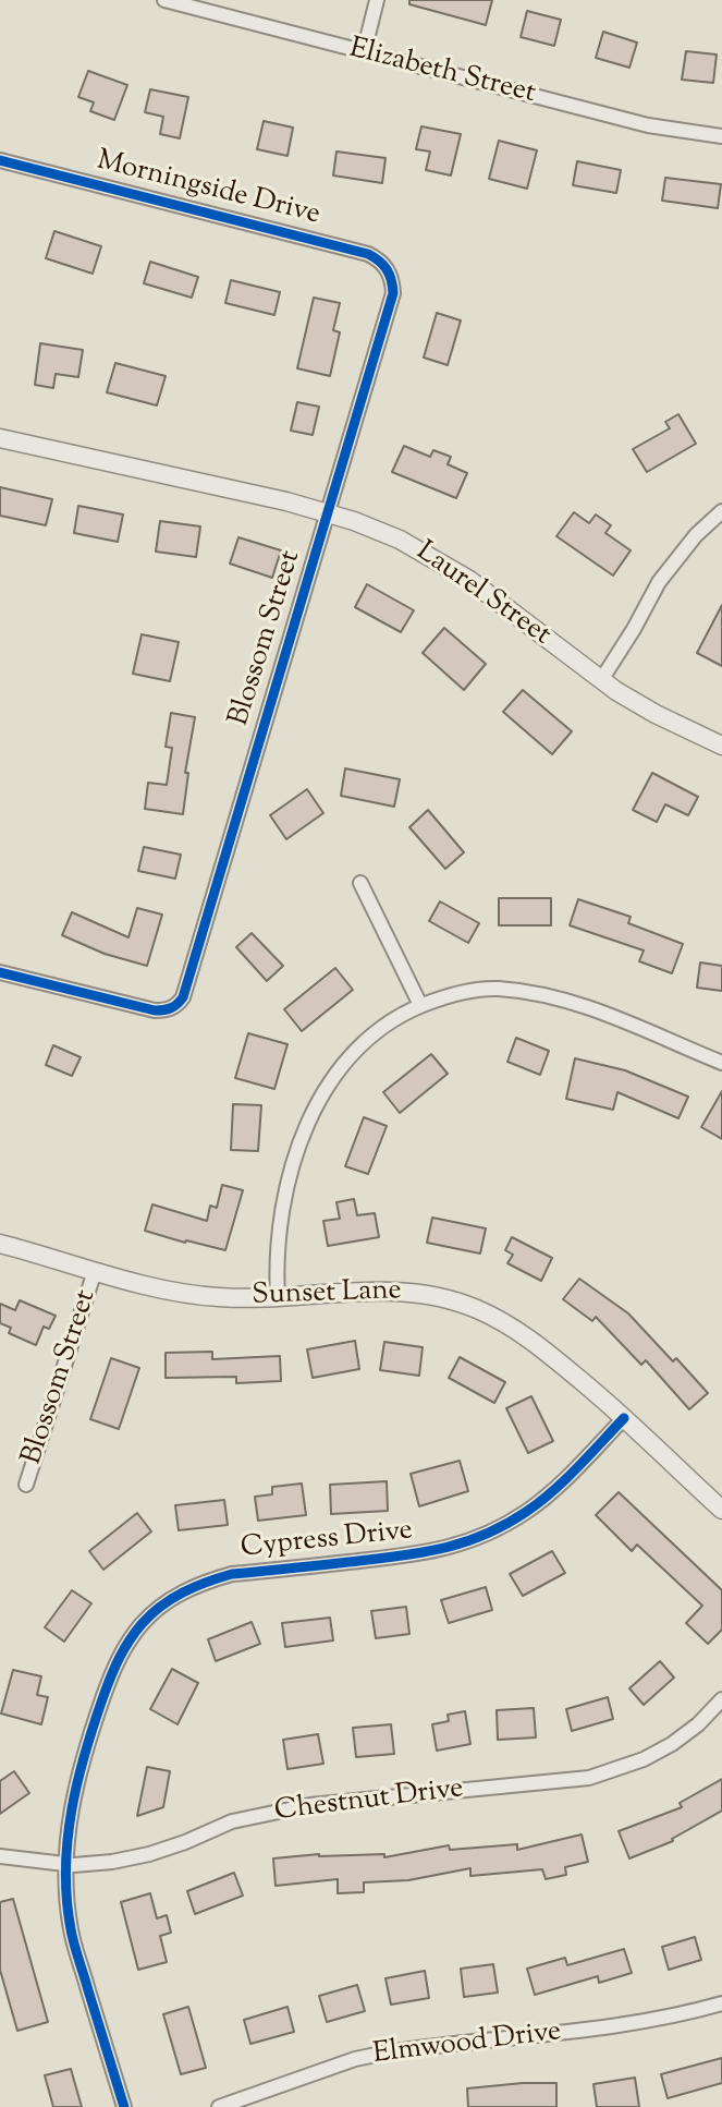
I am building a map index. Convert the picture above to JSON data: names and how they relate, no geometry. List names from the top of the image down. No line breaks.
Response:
{"streets":{"street":["Elizabeth Street","Morningside Drive","Laurel Street","Blossom Street","Sunset Lane","Cypress Drive","Chestnut Drive","Elmwood Drive"]},"crossings":[["Morningside Drive","Blossom Street"],["Laurel Street","Blossom Street"],["Blossom Street","Sunset Lane"],["Sunset Lane","Cypress Drive"],["Cypress Drive","Chestnut Drive"]]}
